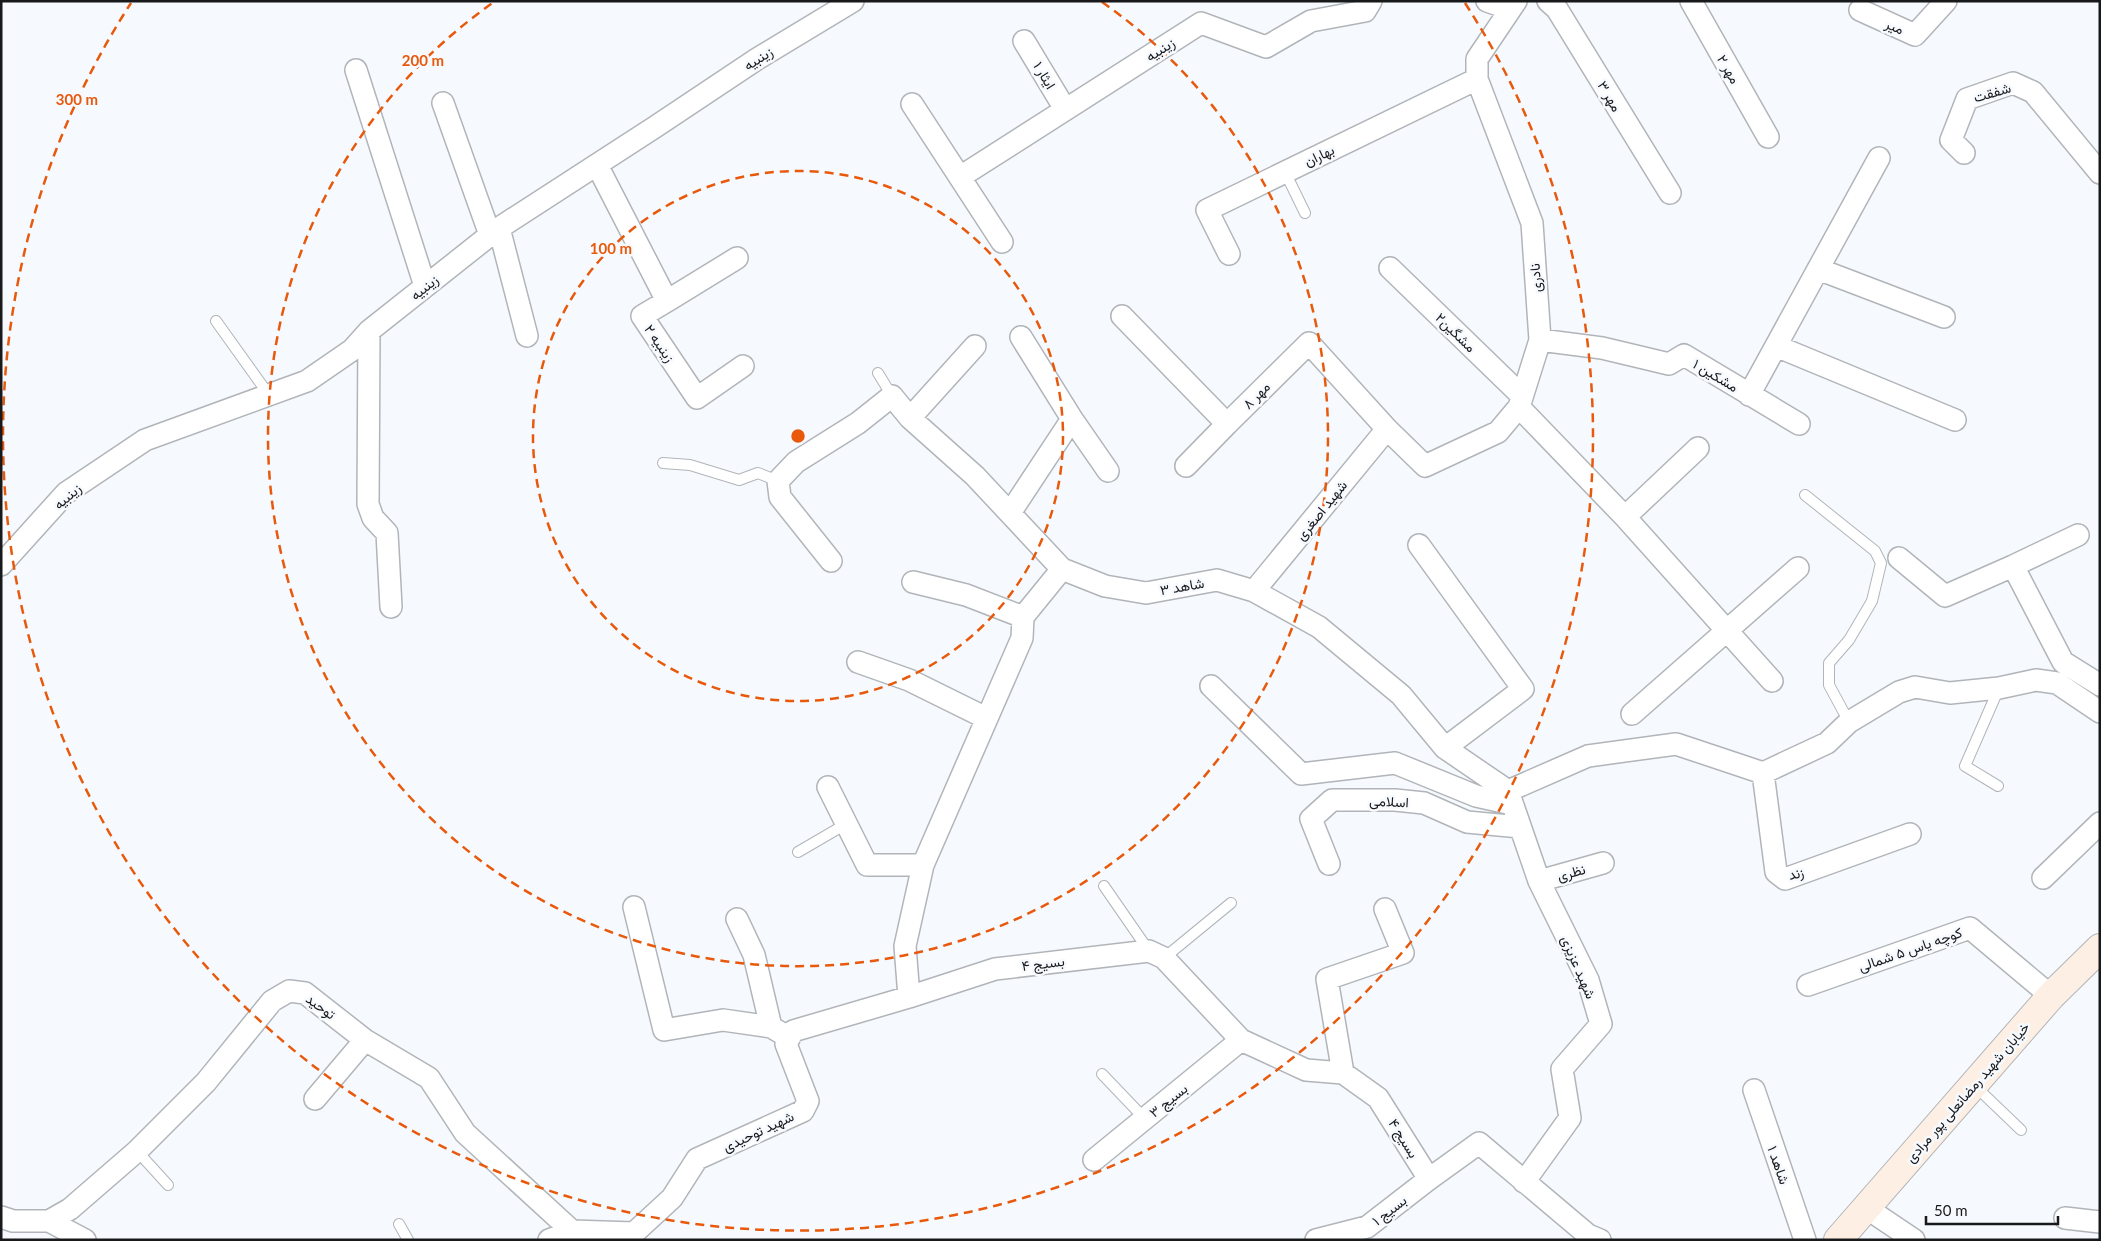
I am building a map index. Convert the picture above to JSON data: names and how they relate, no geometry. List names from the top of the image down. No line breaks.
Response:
{"streets":{"street":["میر","زینبیه","مهر ۲","ایثار ۱","شفقت","مهر ۳","بهاران","نادری","مشگین۲","زینبیه ۲","مشکین ۱","مهر ۸","شهید اصغری","شاهد ۳","اسلامی","نظری","زند","کوچه یاس ۵ شمالی","بسیج ۴","شهید عزیزی","توحید","خیابان شهید رمضانعلی پور مرادی","بسیج ۳","شهید توحیدی","شاهد ۱","بسیج ۱"]},"crossings":[["زینبیه","ایثار ۱"],["بهاران","نادری"],["نادری","مشگین۲"],["نادری","مشکین ۱"],["نادری","مهر ۸"],["نادری","شهید اصغری"],["مهر ۸","شهید اصغری"],["شهید اصغری","شاهد ۳"],["شاهد ۳","شهید عزیزی"],["اسلامی","شهید عزیزی"],["نظری","شهید عزیزی"],["کوچه یاس ۵ شمالی","خیابان شهید رمضانعلی پور مرادی"],["بسیج ۴","بسیج ۱"],["توحید","شهید توحیدی"]],"scale_bar":"50 m","rings":["200 m","300 m","100 m"]}
